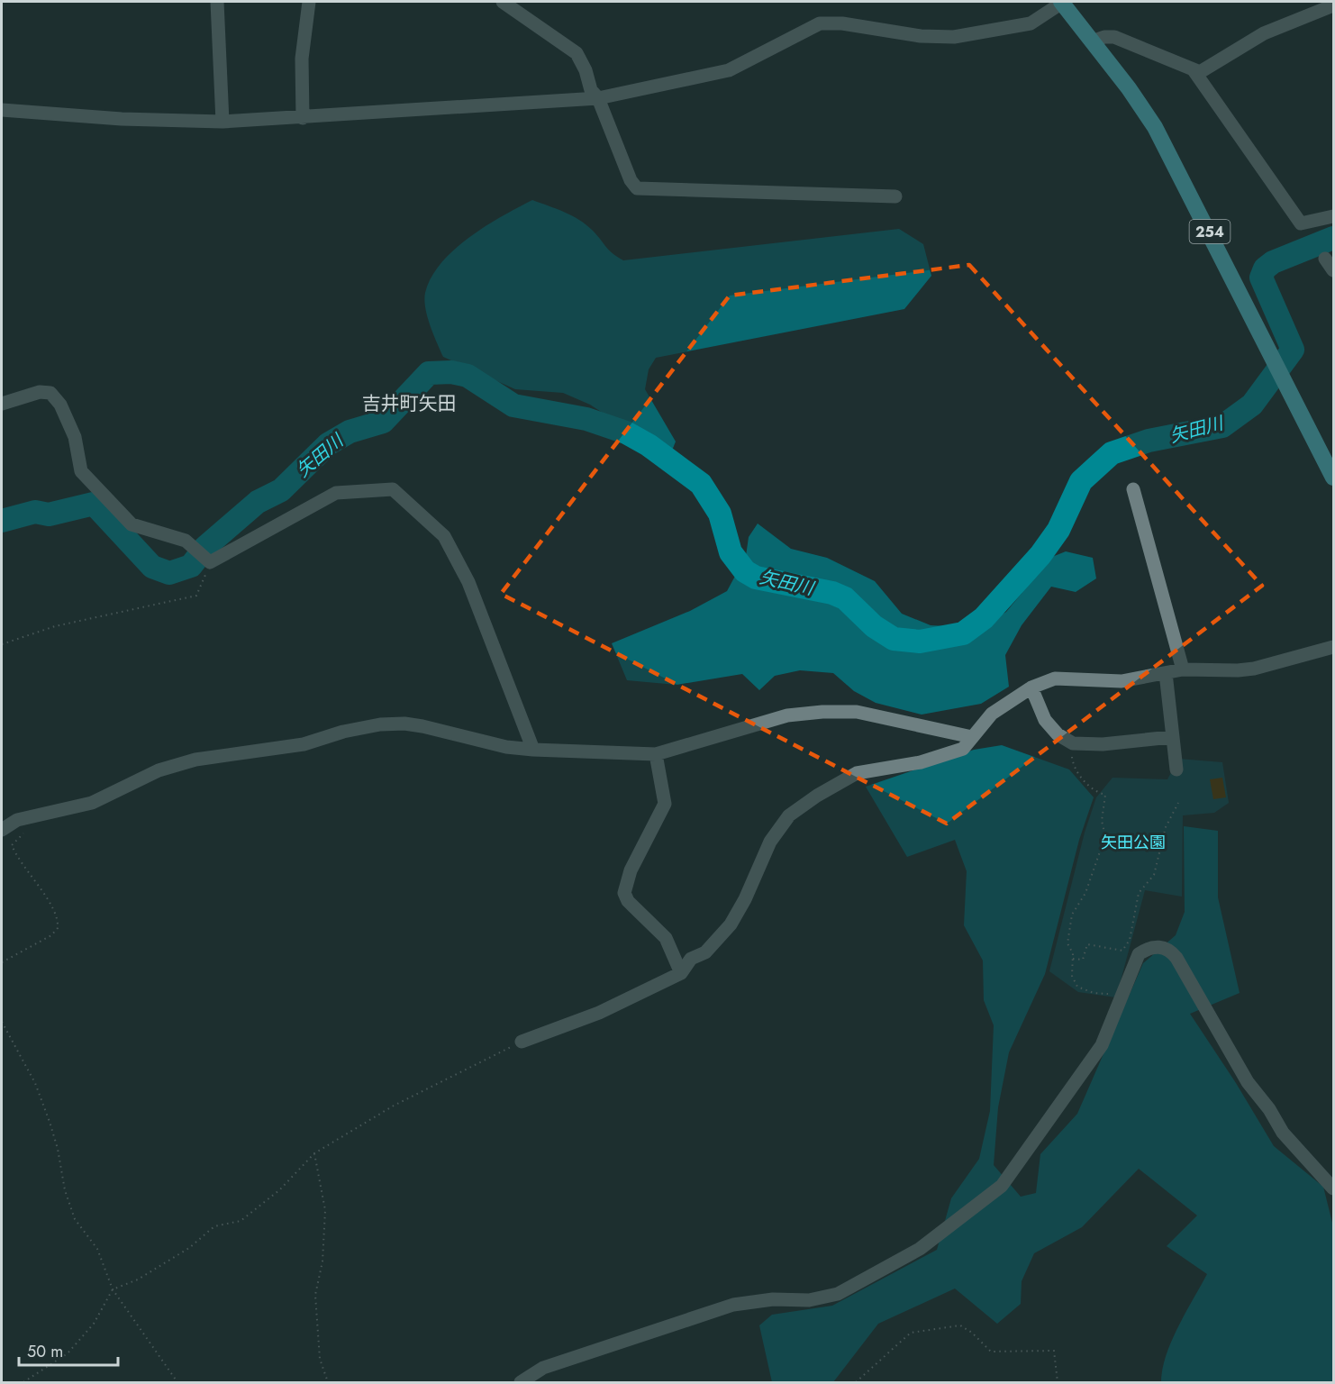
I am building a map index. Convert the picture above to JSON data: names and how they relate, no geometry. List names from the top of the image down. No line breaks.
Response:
{"streets":{"highway":["254"]},"districts":["吉井町矢田"],"water":["矢田川"],"parks":["矢田公園"],"scale_bar":"50 m"}
